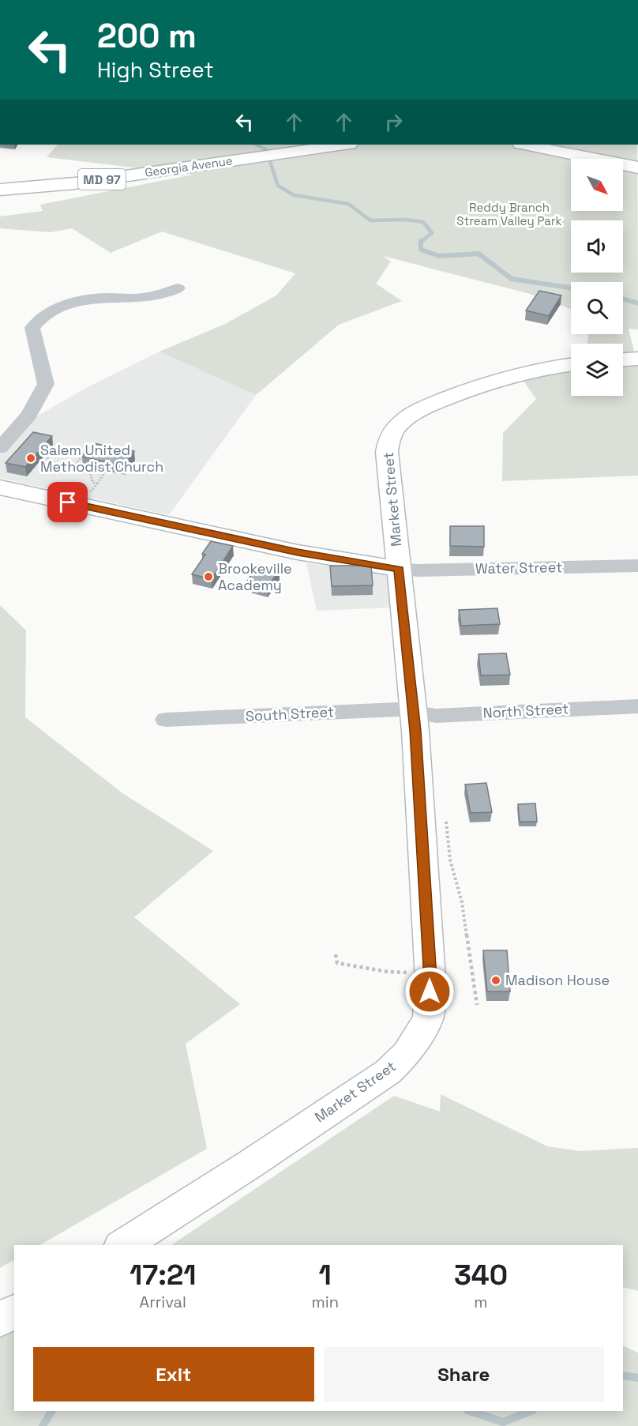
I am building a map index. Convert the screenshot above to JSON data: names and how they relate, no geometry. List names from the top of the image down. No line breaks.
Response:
{"streets":{"main road":["Georgia Avenue","MD 97","Market Street"],"street":["Water Street","North Street","South Street"]},"crossings":[["Market Street","Water Street"],["Market Street","North Street"],["Market Street","South Street"],["North Street","South Street"]],"parks":["Reddy Branch Stream Valley Park"],"places":["Salem United Methodist Church","Brookeville Academy","Madison House"],"north":"bottom right","page":{"turn":["200 m","High Street"],"eta":["17:21","Arrival","1","min","340","m"],"buttons":["Exit","Share"]}}
